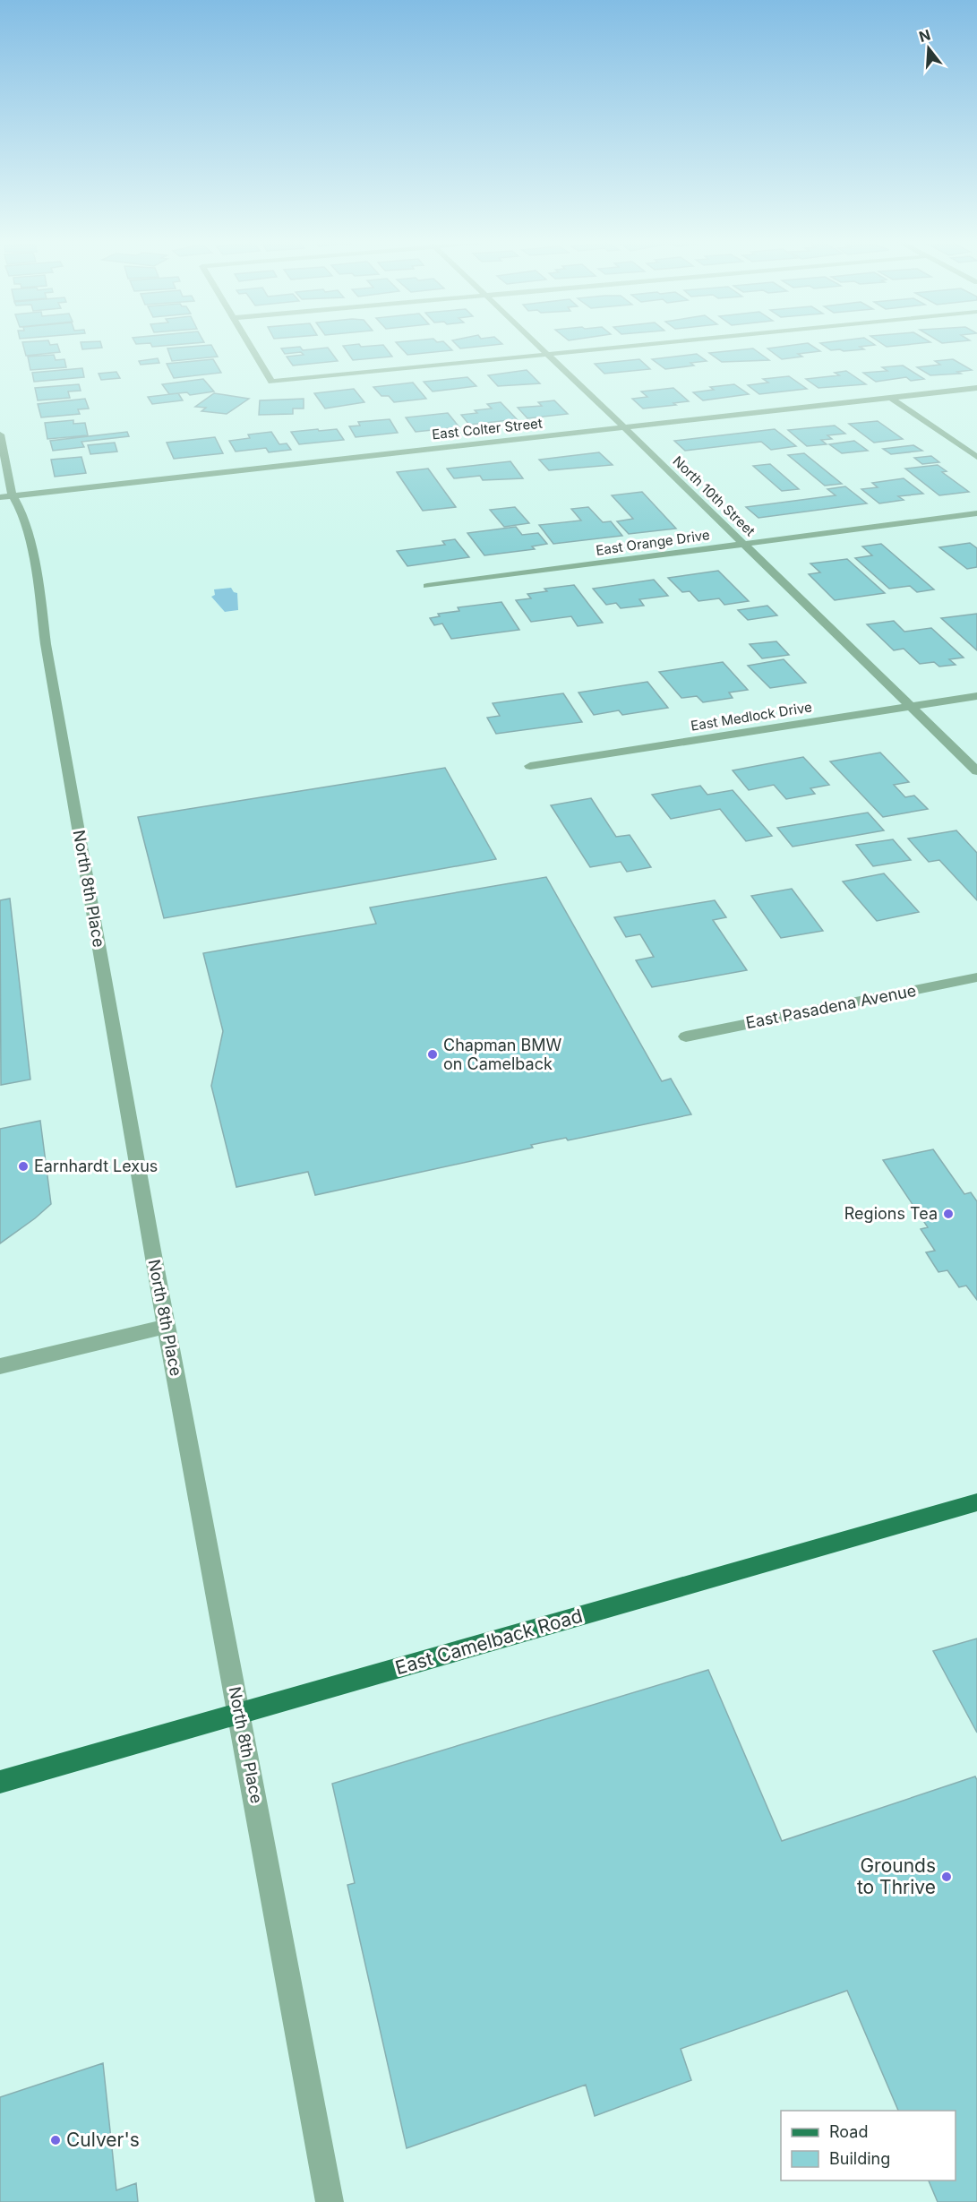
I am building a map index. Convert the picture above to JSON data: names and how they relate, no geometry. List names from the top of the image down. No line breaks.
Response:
{"streets":{"main road":["East Camelback Road"],"street":["East Colter Street","North 10th Street","East Orange Drive","East Medlock Drive","North 8th Place","East Pasadena Avenue"]},"crossings":[["East Colter Street","North 10th Street"],["East Colter Street","North 8th Place"],["North 10th Street","East Orange Drive"],["North 10th Street","East Medlock Drive"],["North 8th Place","East Camelback Road"]],"places":["Chapman BMW on Camelback","Earnhardt Lexus","Regions Tea","Grounds to Thrive","Culver's"],"legend":["Road","Building"],"north":"top"}
